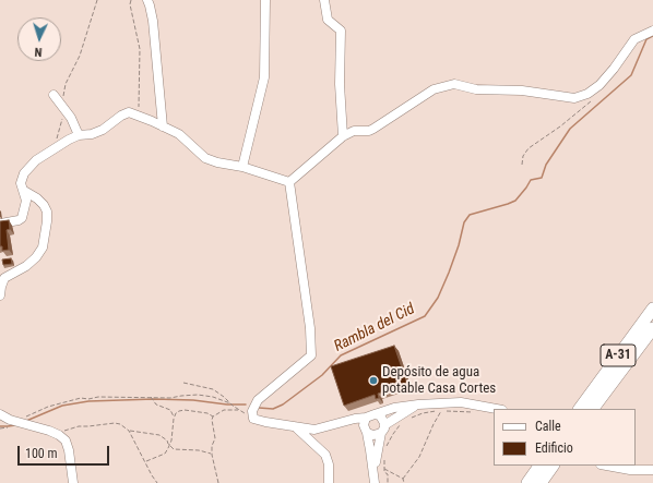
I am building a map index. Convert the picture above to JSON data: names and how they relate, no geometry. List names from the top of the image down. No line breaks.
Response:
{"streets":{"highway":["A-31"]},"water":["Rambla del Cid"],"places":["Depósito de agua potable Casa Cortes"],"legend":["Calle","Edificio"],"scale_bar":"100 m","north":"bottom"}
